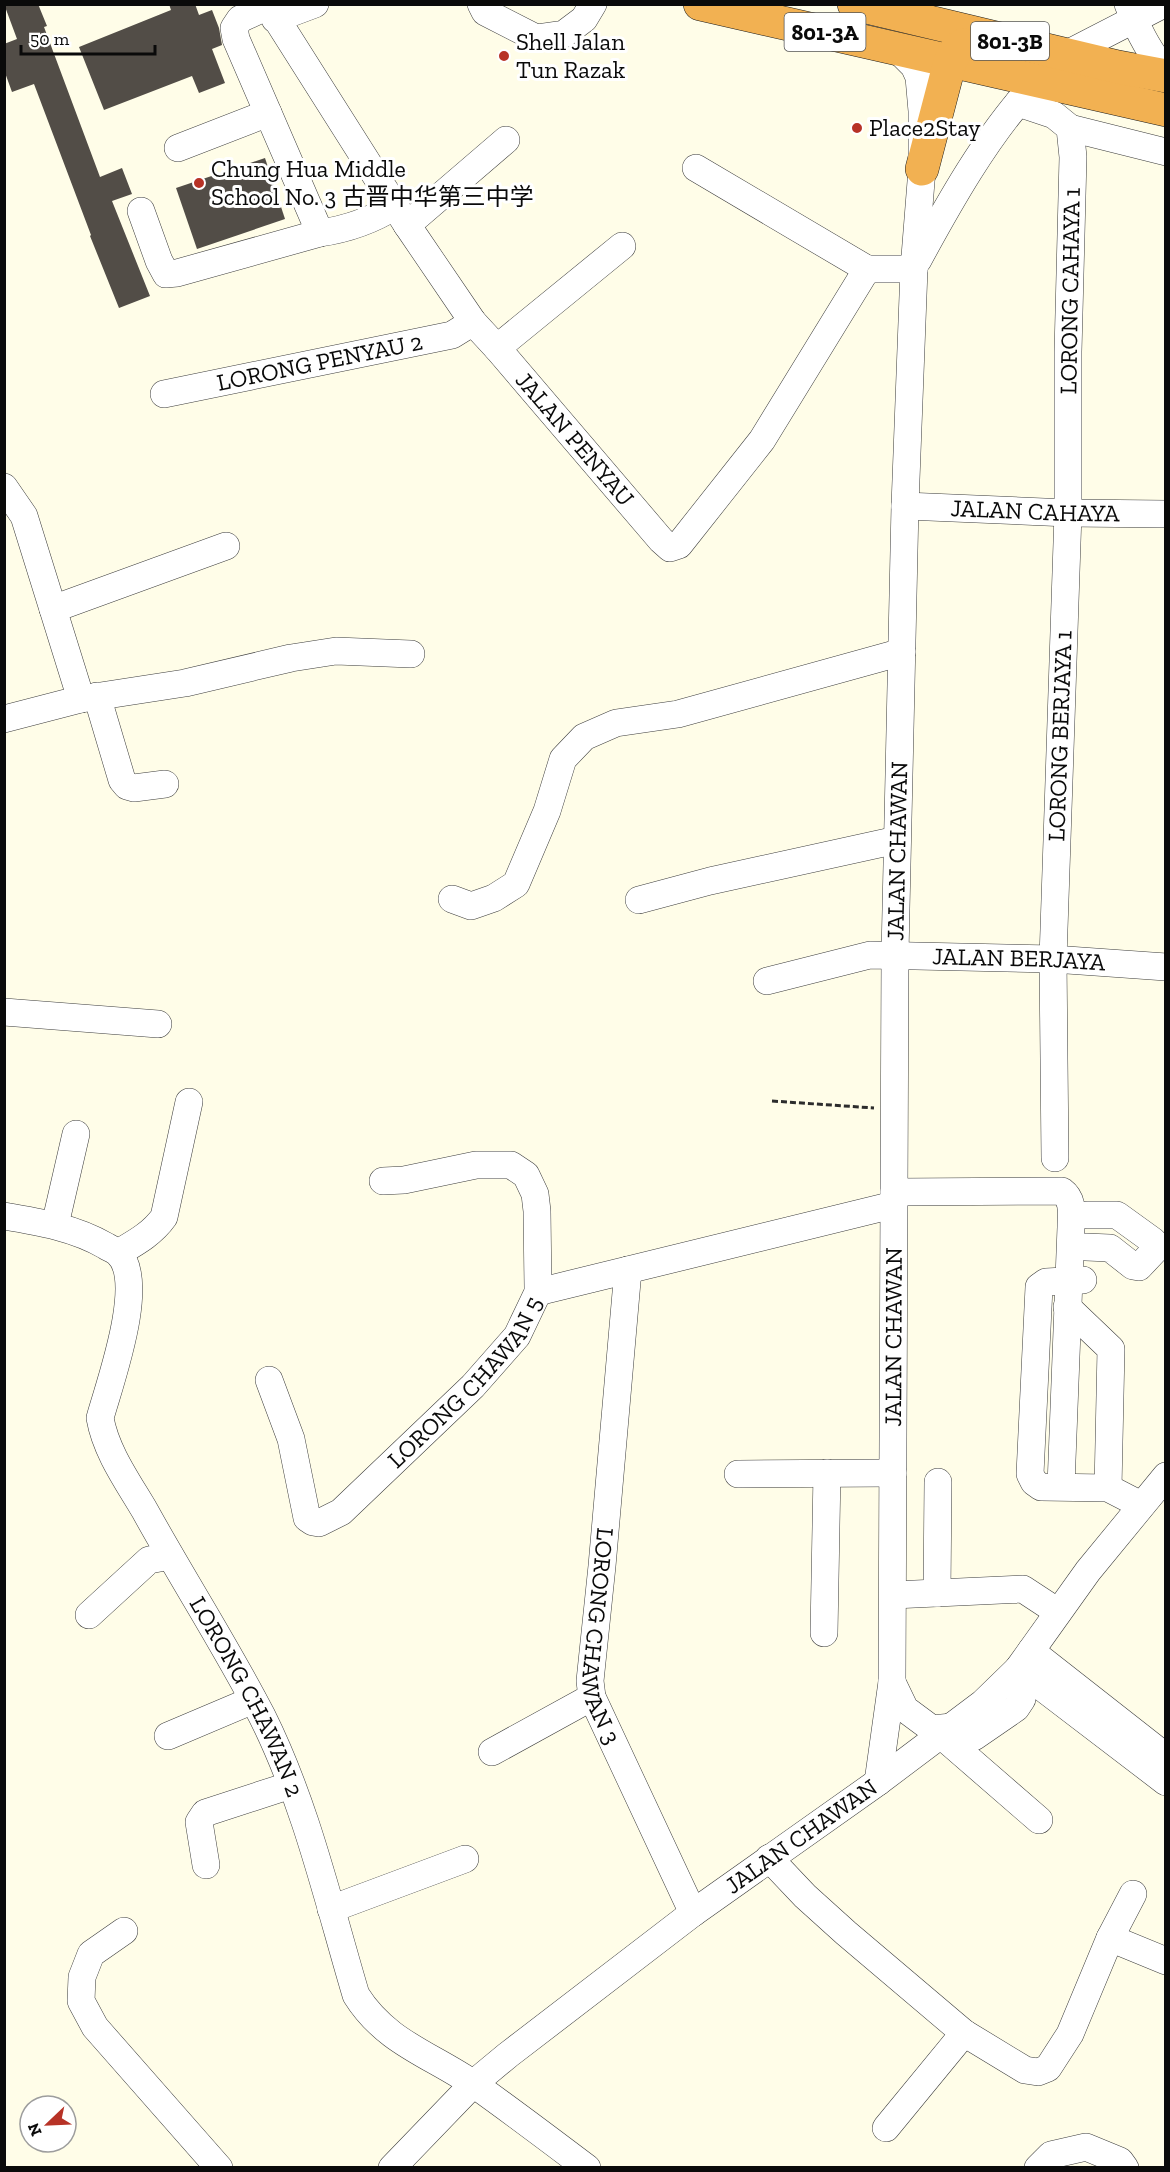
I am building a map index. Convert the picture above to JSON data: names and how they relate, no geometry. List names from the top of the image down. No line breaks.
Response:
{"streets":{"highway":["801-3A","801-3B"],"street":["LORONG CAHAYA 1","LORONG PENYAU 2","JALAN PENYAU","JALAN CAHAYA","LORONG BERJAYA 1","JALAN CHAWAN","JALAN BERJAYA","LORONG CHAWAN 5","LORONG CHAWAN 3","LORONG CHAWAN 2"]},"crossings":[["LORONG CAHAYA 1","JALAN CAHAYA"],["LORONG CAHAYA 1","LORONG BERJAYA 1"],["LORONG PENYAU 2","JALAN PENYAU"],["JALAN CAHAYA","LORONG BERJAYA 1"],["JALAN CAHAYA","JALAN CHAWAN"],["LORONG BERJAYA 1","JALAN BERJAYA"],["JALAN CHAWAN","JALAN BERJAYA"],["JALAN CHAWAN","LORONG CHAWAN 3"],["JALAN CHAWAN","LORONG CHAWAN 2"]],"places":["Shell Jalan Tun Razak","Place2Stay","Chung Hua Middle School No. 3 古晋中华第三中学"],"scale_bar":"50 m","north":"bottom left"}
